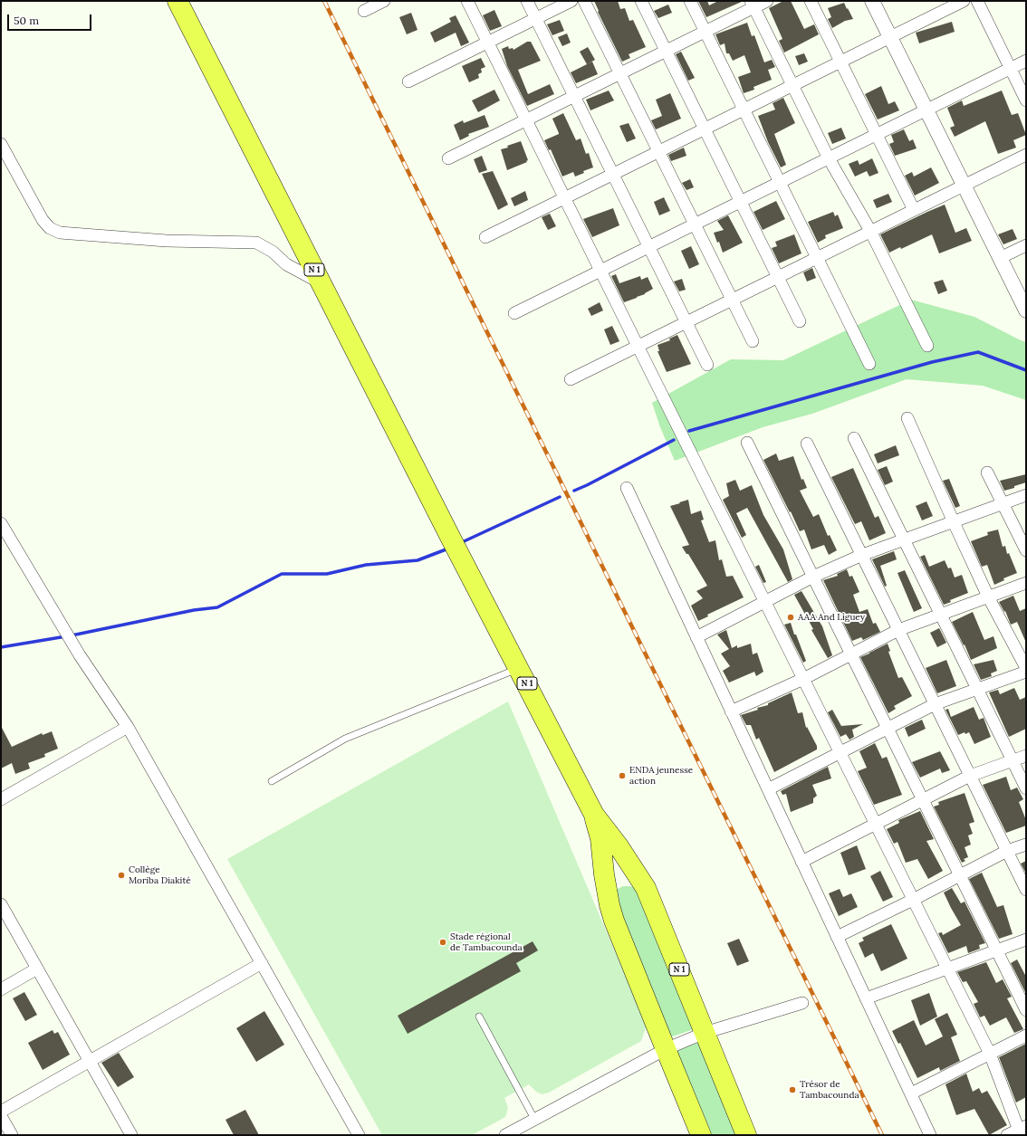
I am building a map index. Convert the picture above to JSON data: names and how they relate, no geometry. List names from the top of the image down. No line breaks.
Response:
{"streets":{"highway":["N 1"]},"places":["AAA And Liguey","ENDA jeunesse action","Collège Moriba Diakité","Stade régional de Tambacounda","Trésor de Tambacounda"],"scale_bar":"50 m"}
